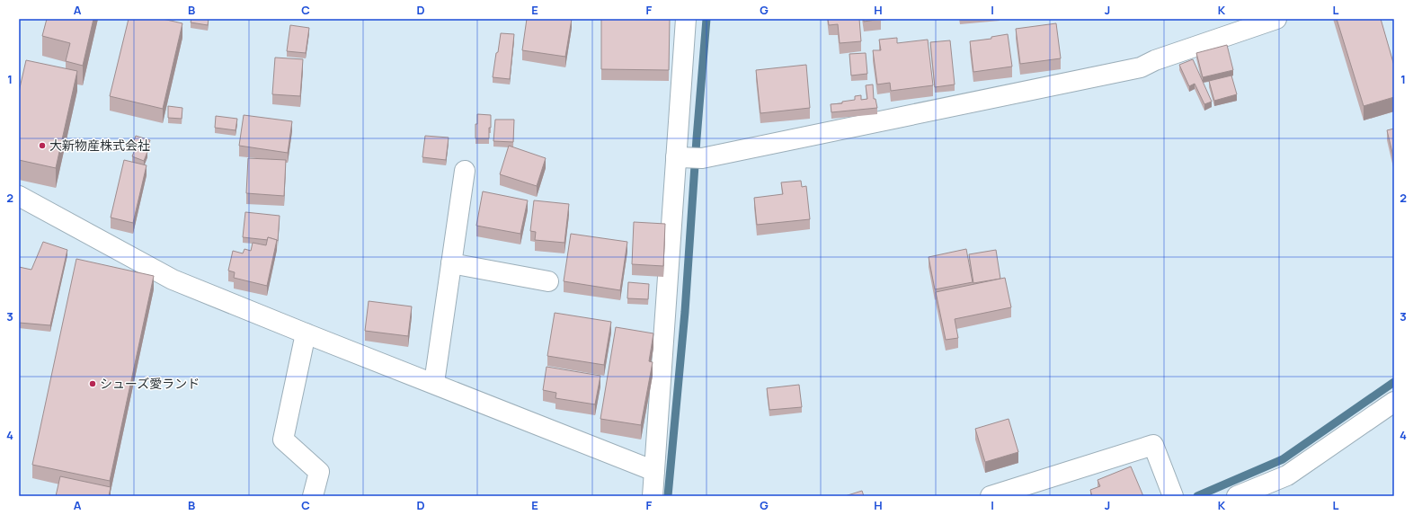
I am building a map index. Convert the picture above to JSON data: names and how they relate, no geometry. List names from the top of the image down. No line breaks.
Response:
{"places":["大新物産株式会社","シューズ愛ランド"],"grid":{"columns":["A","B","C","D","E","F","G","H","I","J","K","L"],"rows":["1","2","3","4"]}}
